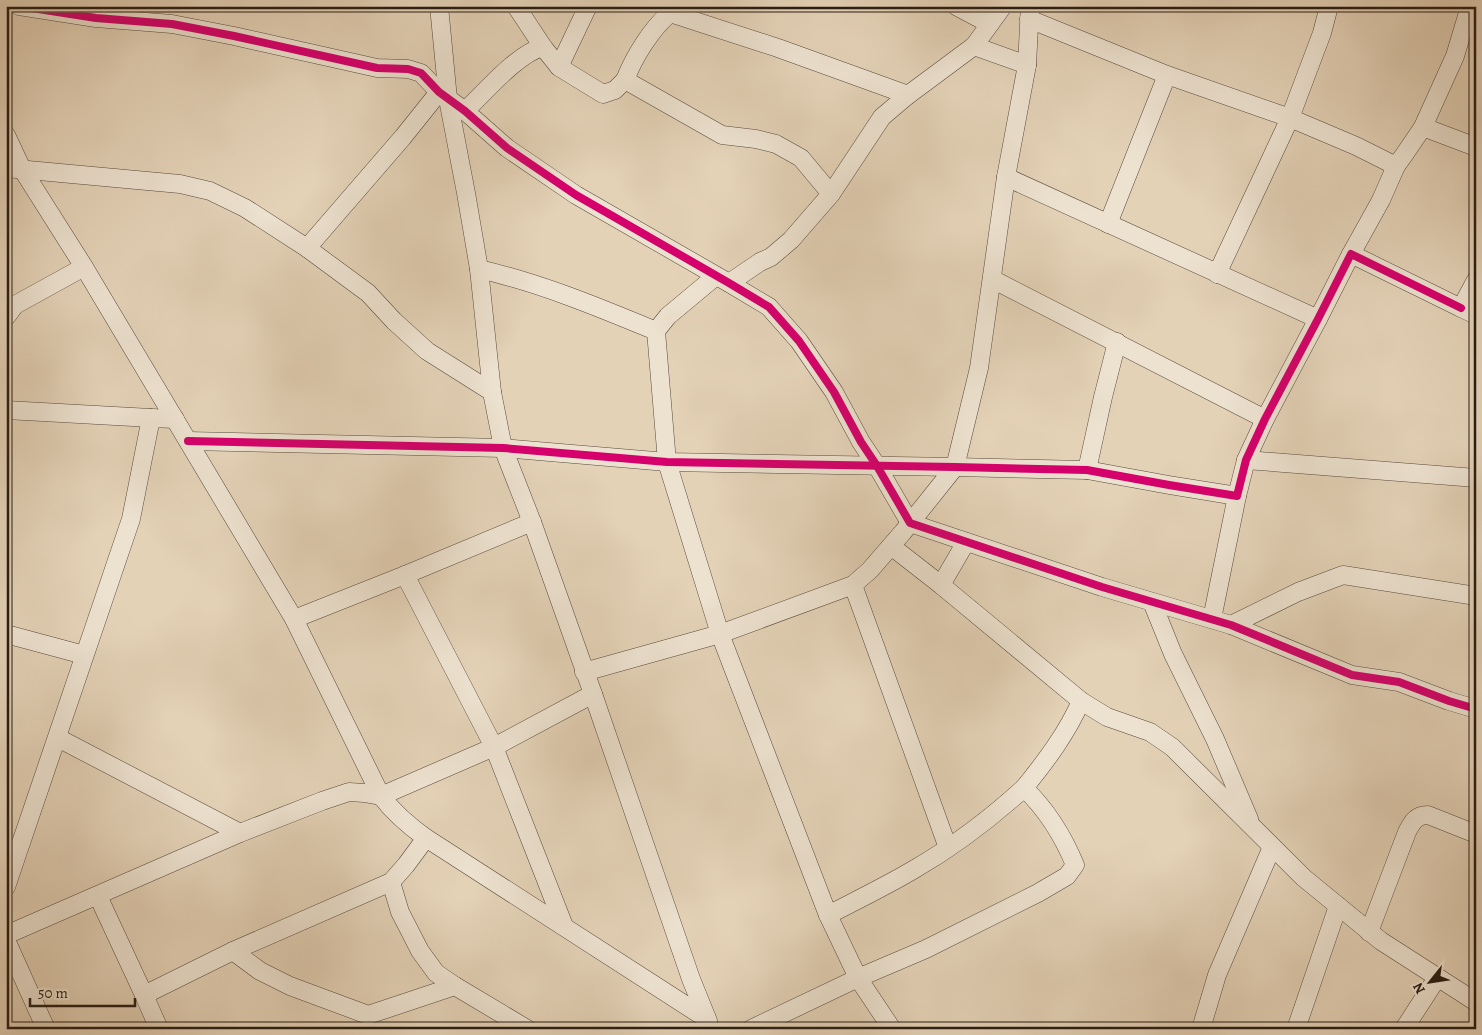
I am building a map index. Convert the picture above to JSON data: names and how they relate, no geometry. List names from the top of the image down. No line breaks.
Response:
{"scale_bar":"50 m","north":"bottom left"}
